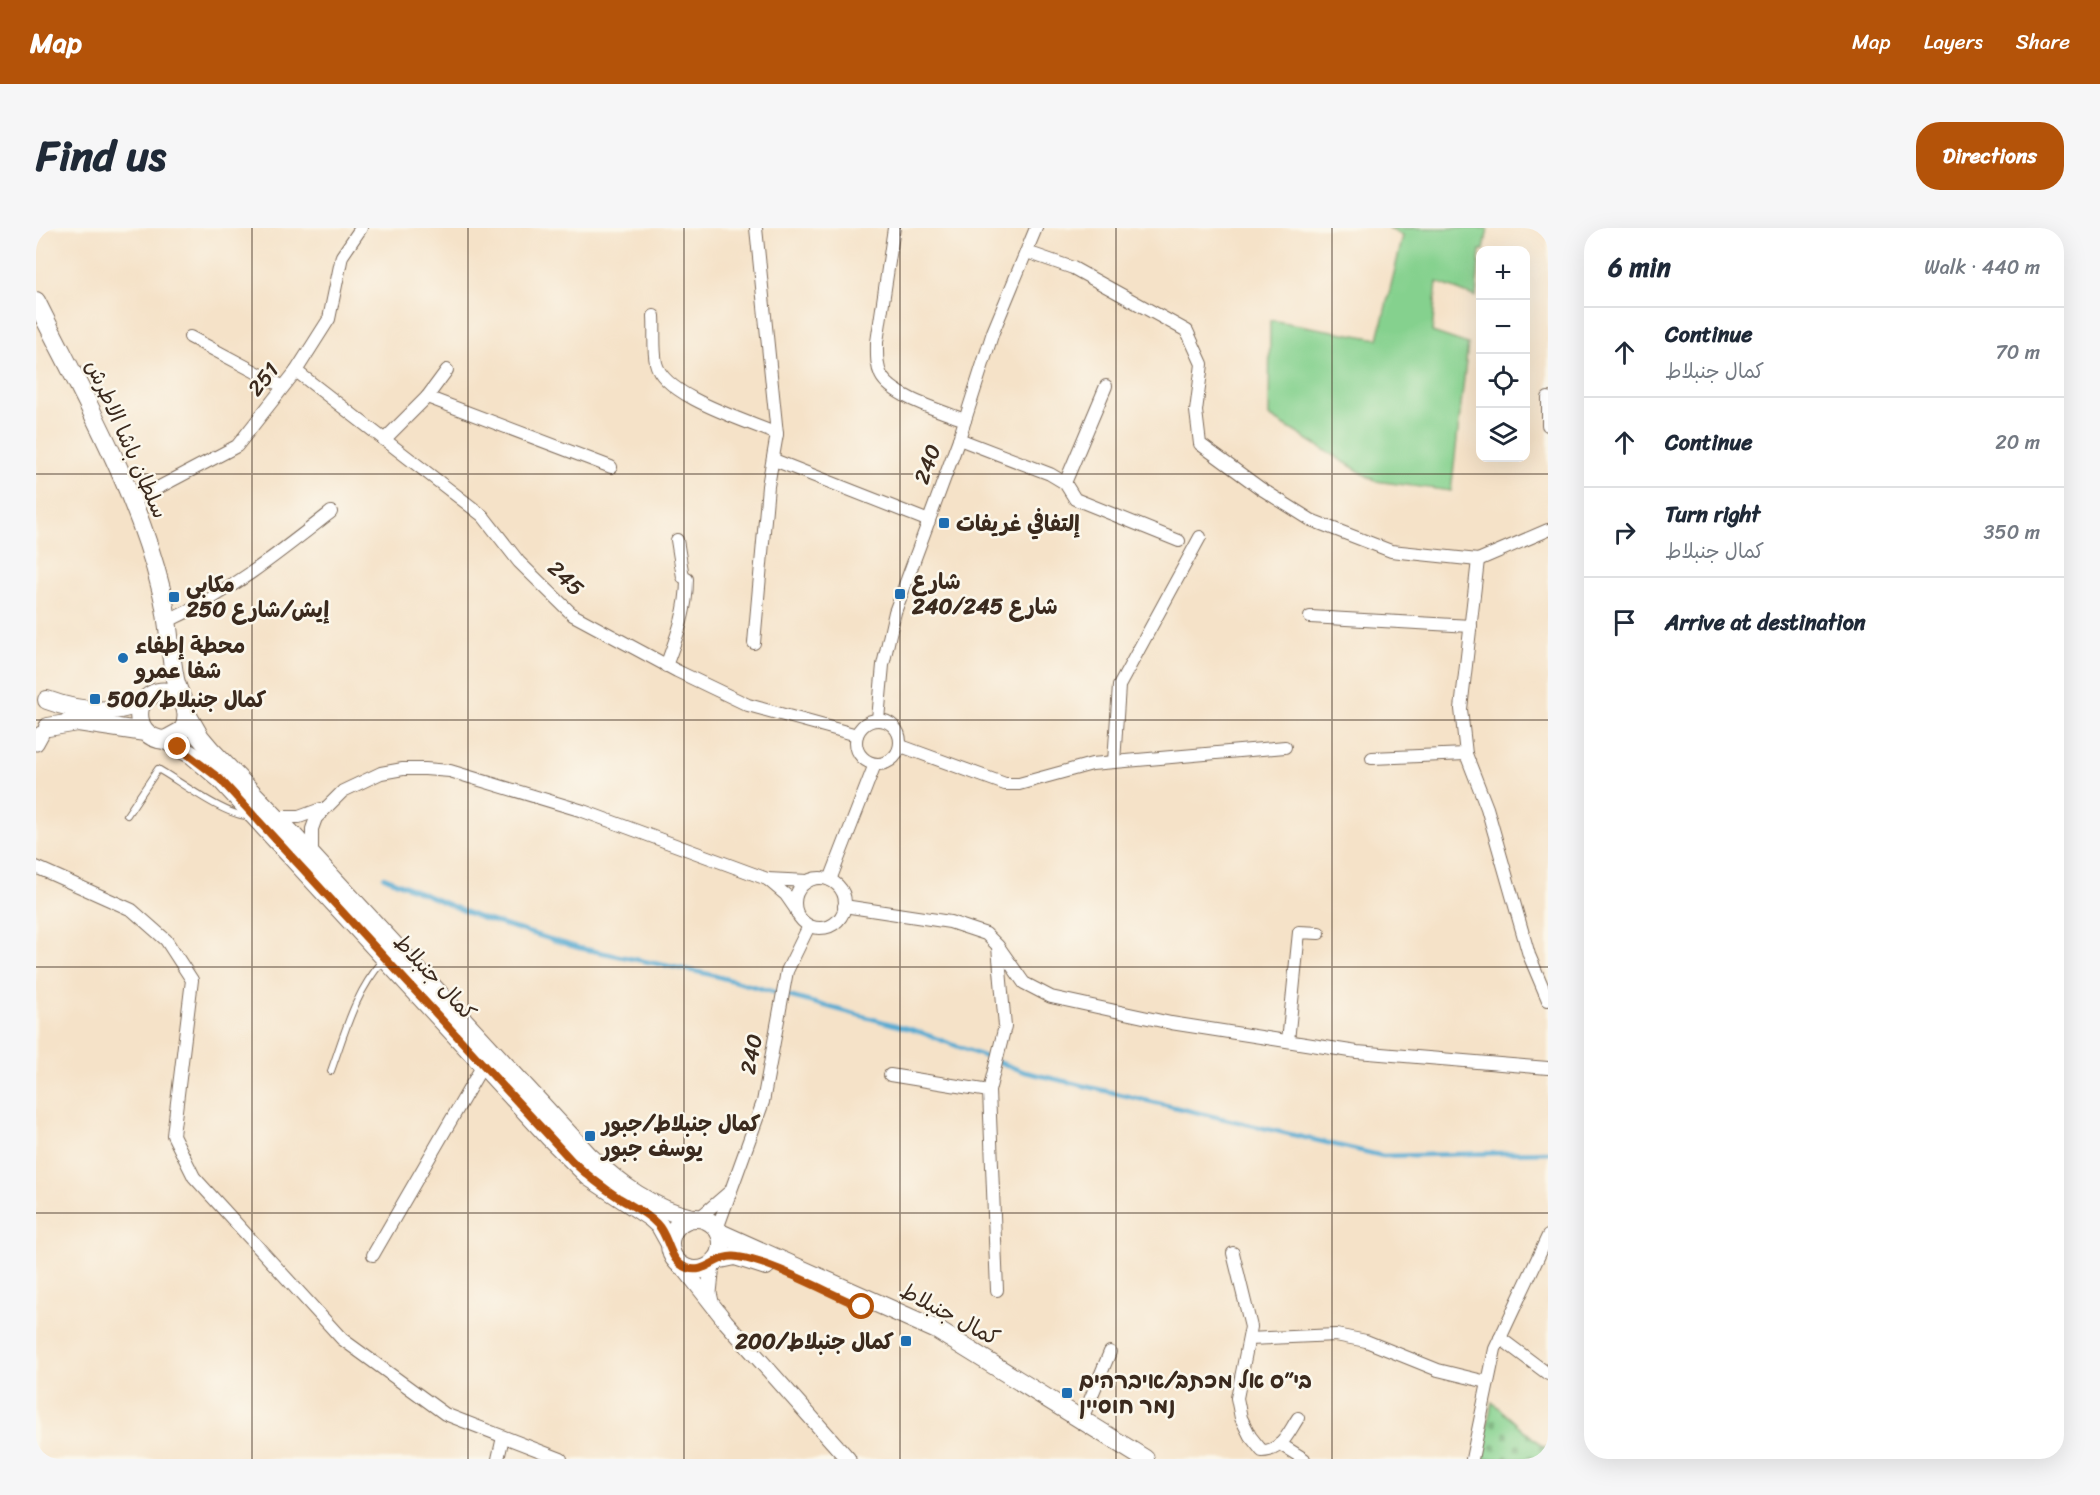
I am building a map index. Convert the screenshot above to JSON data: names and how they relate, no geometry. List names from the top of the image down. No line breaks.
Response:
{"streets":{"main road":["سلطان باشا الاطرش","كمال جنبلاط"],"street":["251","240","245"]},"crossings":[["251","سلطان باشا الاطرش"],["251","245"],["سلطان باشا الاطرش","كمال جنبلاط"],["240","245"],["240","كمال جنبلاط"]],"places":{"transit":["إلتفافي غريفات","شارع 240/شارع 245","مكابي إيش/شارع 250","500/كمال جنبلاط","كمال جنبلاط/جبور يوسف جبور","200/كمال جنبلاط","בי״ס אל מכתב/איברהים נמר חוסיין"],"other":["محطة إطفاء شفا عمرو"]},"page":{"header":"Map","nav":["Map","Layers","Share"],"title":"Find us","buttons":"Directions","heading":["6 min","Walk · 440 m"],"map_buttons":["+","−"],"list":[["Continue","كمال جنبلاط","70 m"],["Continue","20 m"],["Turn right","كمال جنبلاط","350 m"],"Arrive at destination"]}}
